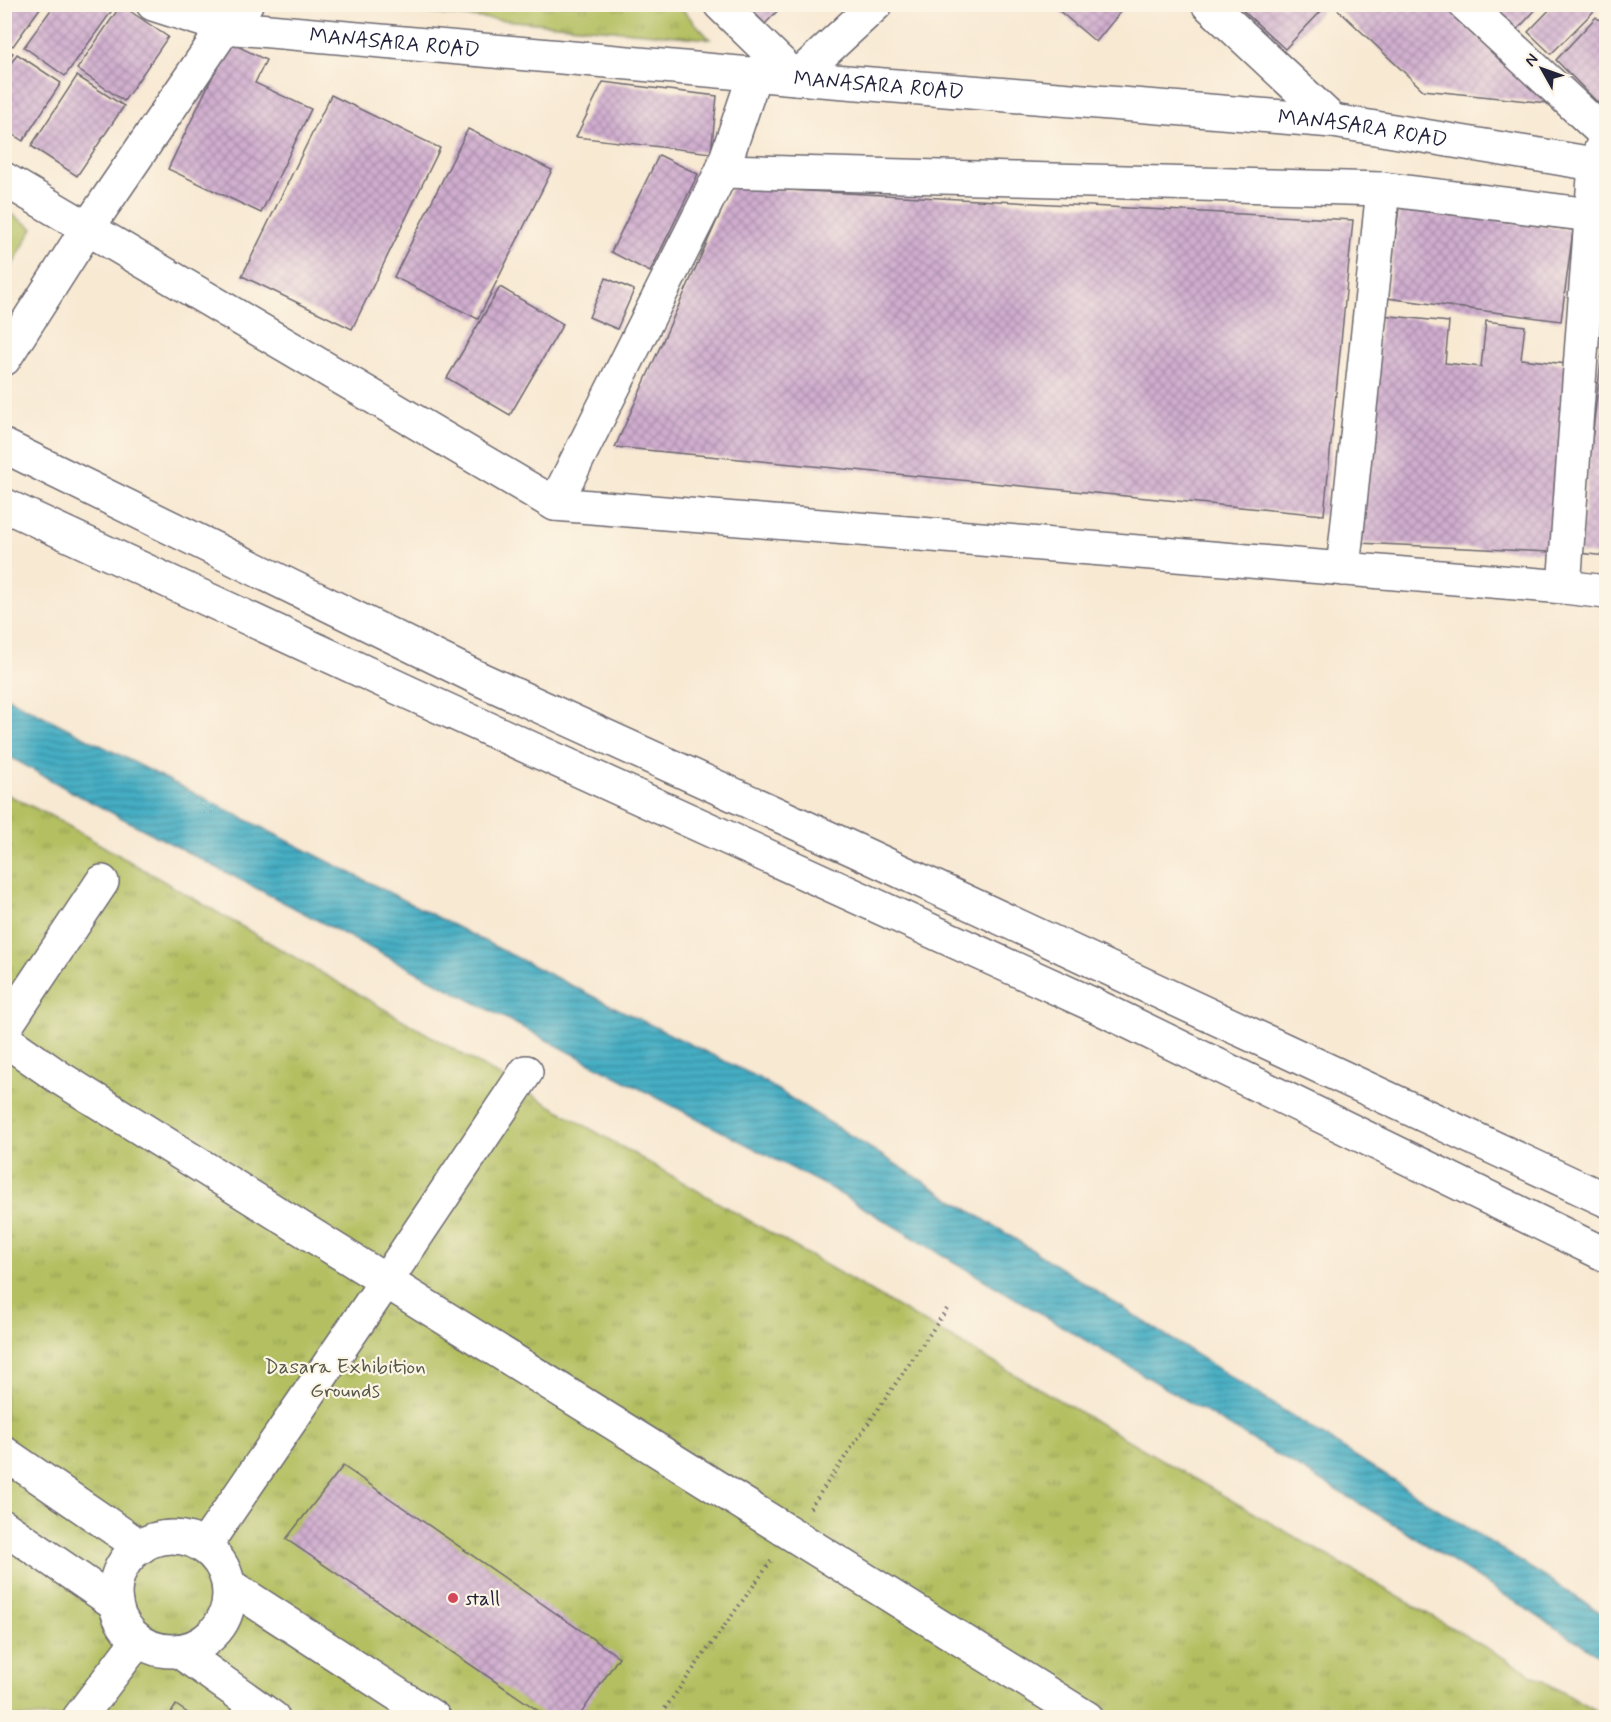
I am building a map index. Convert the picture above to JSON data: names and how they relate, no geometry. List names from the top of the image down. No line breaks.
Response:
{"streets":{"street":["MANASARA ROAD"]},"parks":["Dasara Exhibition Grounds"],"places":["stall"],"north":"top left"}
